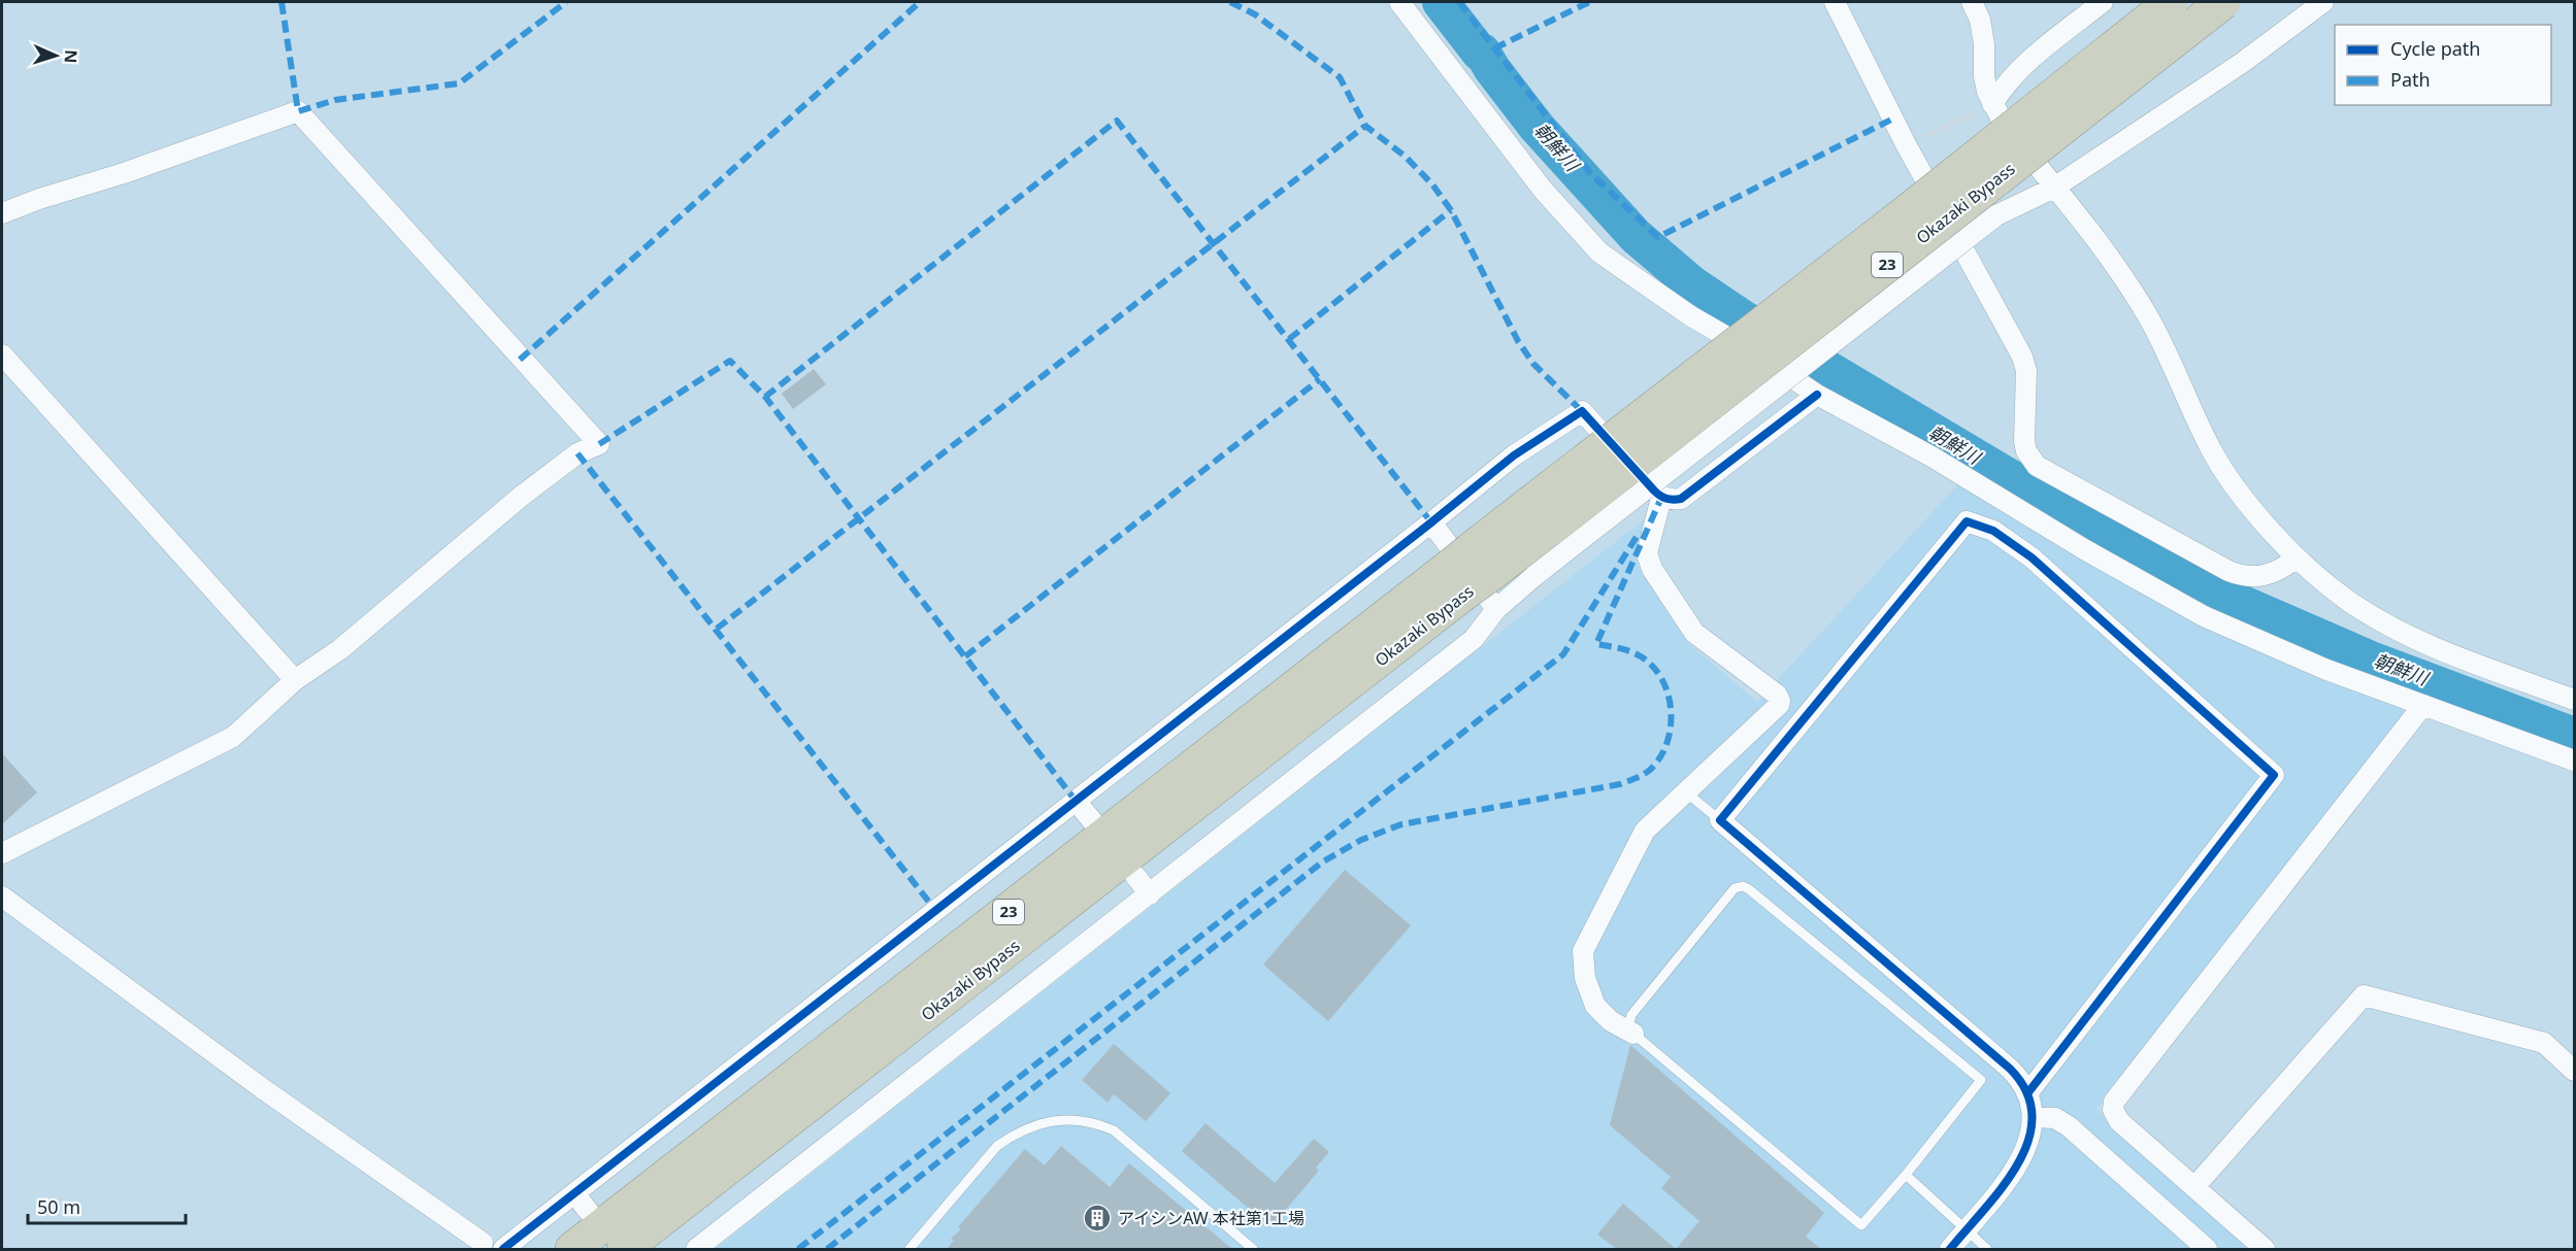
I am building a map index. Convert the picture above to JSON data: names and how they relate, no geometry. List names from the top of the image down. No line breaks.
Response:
{"streets":{"highway":["Okazaki Bypass","23"]},"crossings":[["Okazaki Bypass","23"]],"water":["朝鮮川"],"places":{"building":["アイシンAW 本社第1工場"]},"legend":["Cycle path","Path"],"scale_bar":"50 m","north":"right"}
